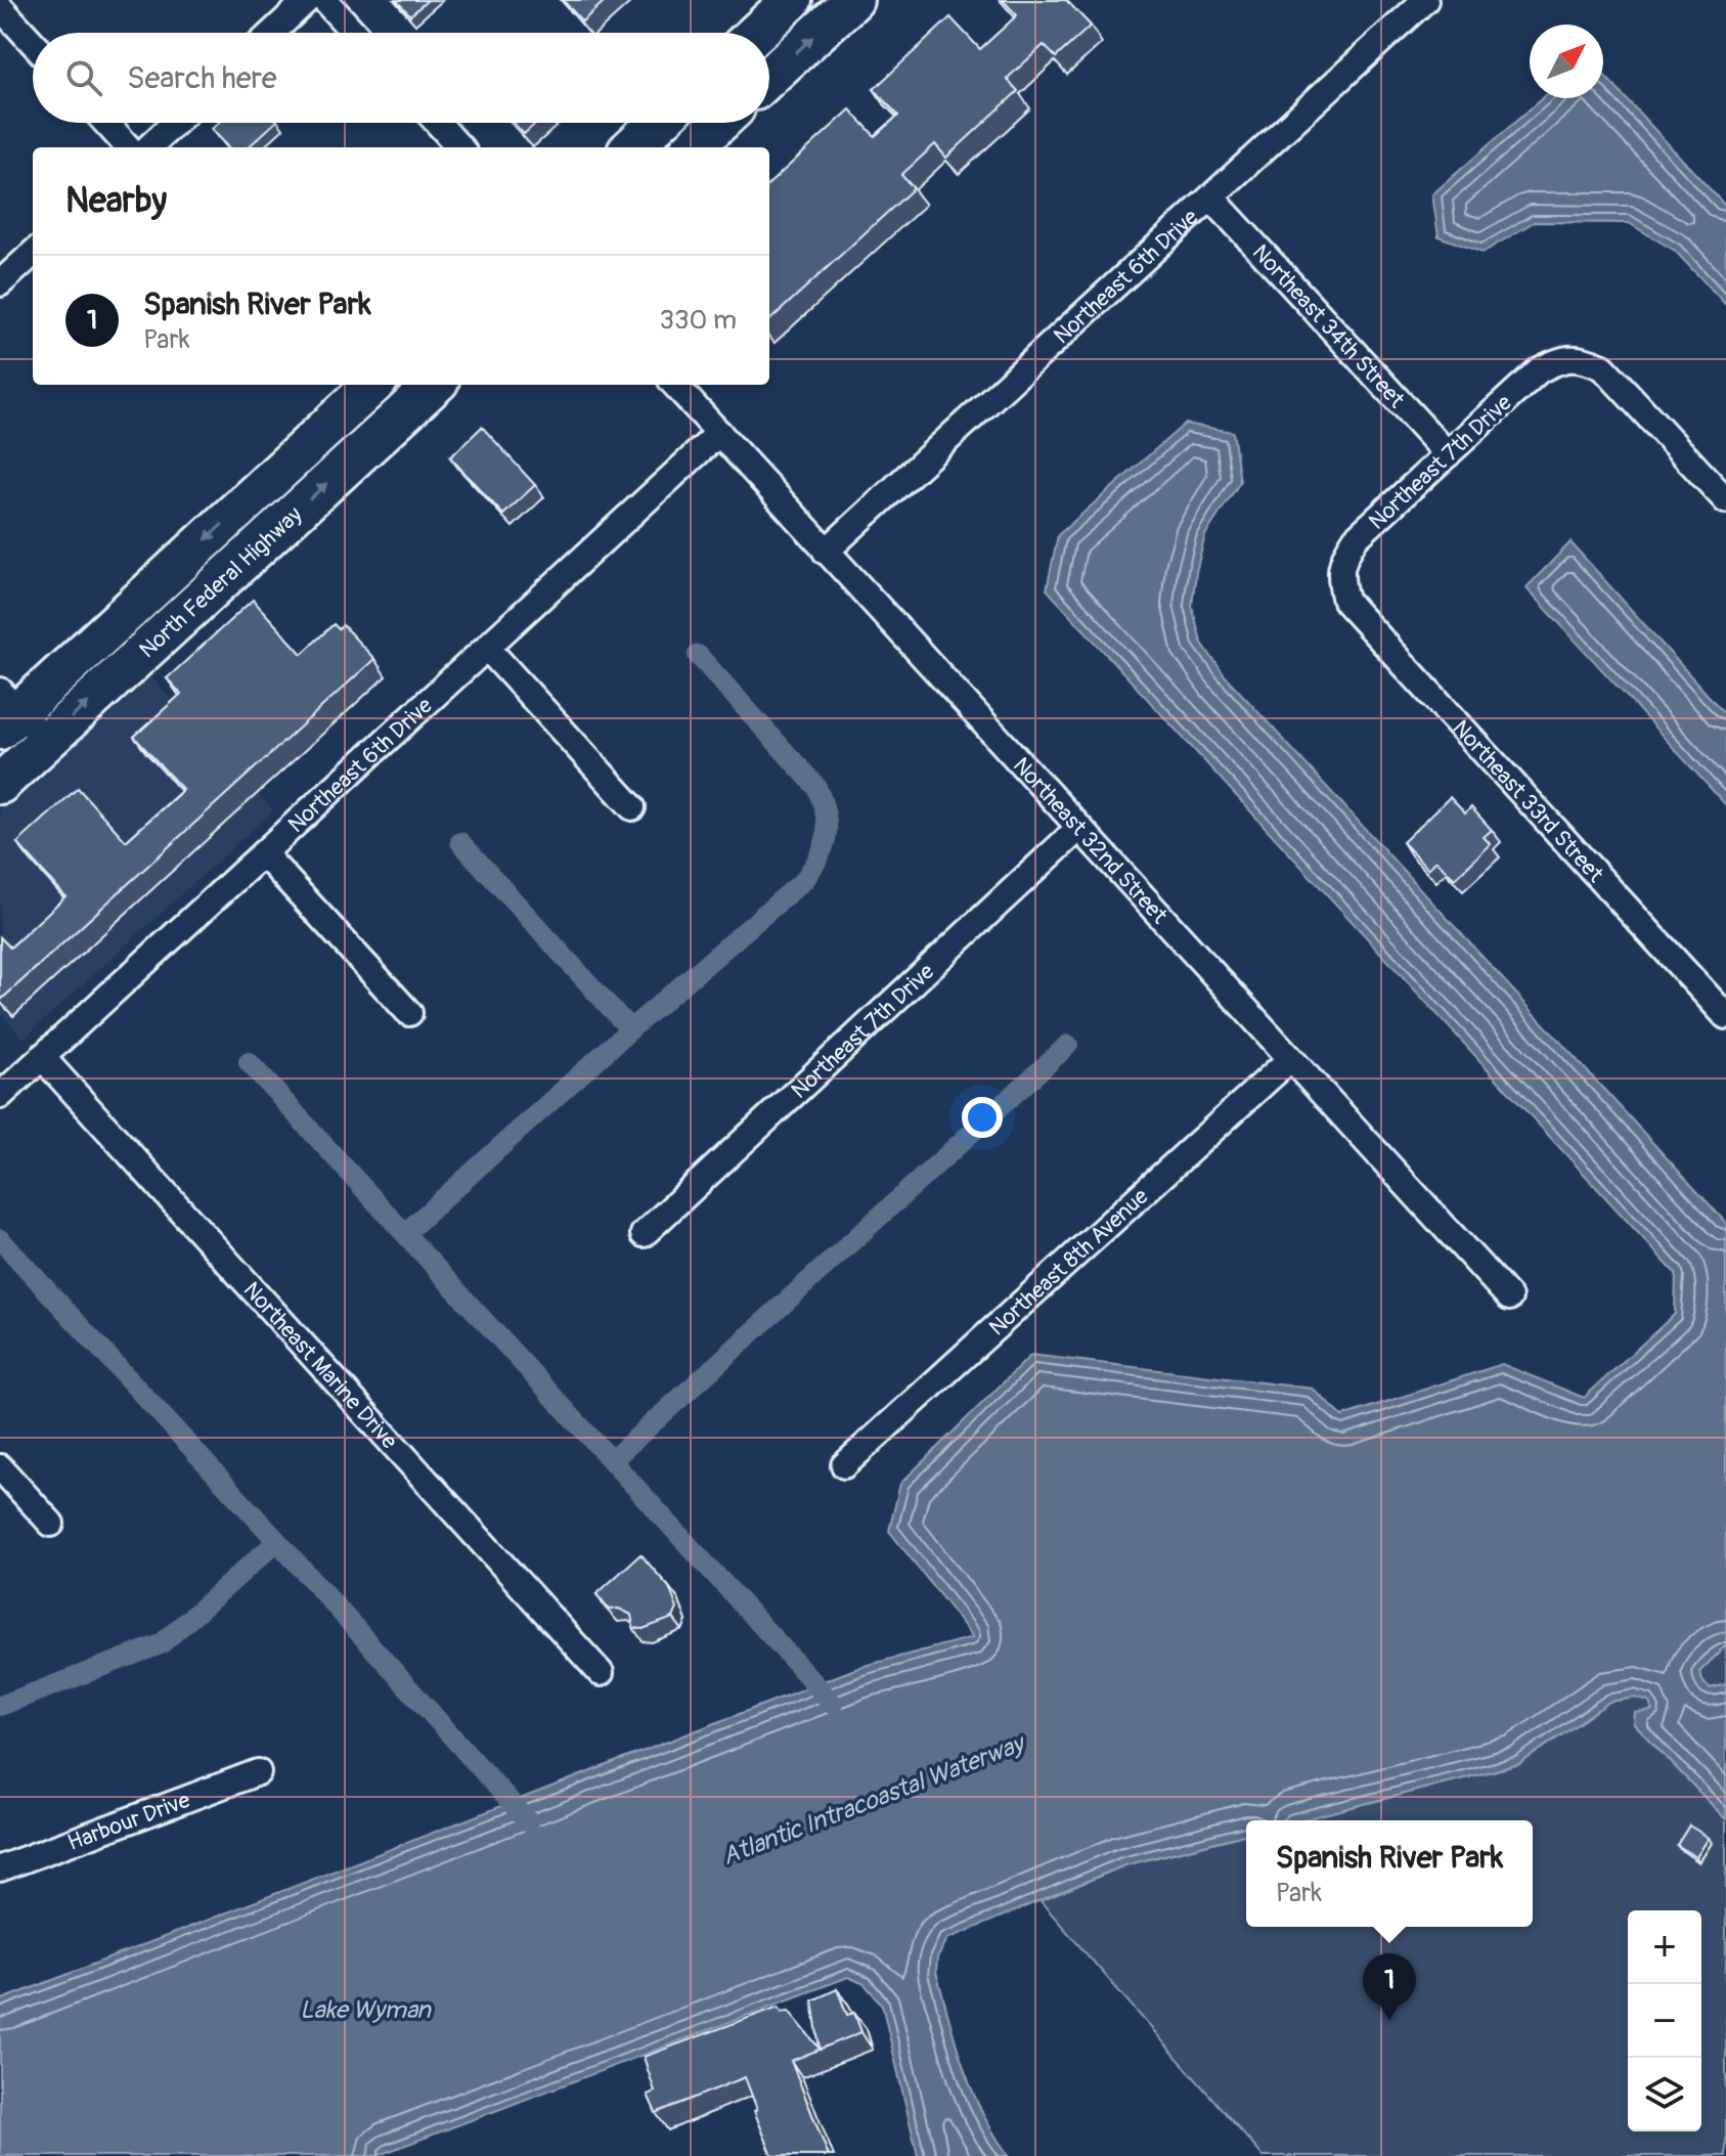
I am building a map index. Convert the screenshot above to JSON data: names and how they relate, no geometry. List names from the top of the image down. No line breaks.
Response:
{"streets":{"main road":["North Federal Highway"],"street":["Northeast 6th Drive","Northeast 34th Street","Northeast 7th Drive","Northeast 33rd Street","Northeast 32nd Street","Northeast 8th Avenue","Northeast Marine Drive","Harbour Drive"]},"crossings":[["Northeast 6th Drive","Northeast 34th Street"],["Northeast 6th Drive","Northeast 32nd Street"],["Northeast 6th Drive","Northeast Marine Drive"],["Northeast 34th Street","Northeast 7th Drive"],["Northeast 7th Drive","Northeast 33rd Street"],["Northeast 7th Drive","Northeast 32nd Street"],["Northeast 32nd Street","Northeast 8th Avenue"]],"water":["Atlantic Intracoastal Waterway","Lake Wyman"],"north":"top right","page":{"search":"Search here","heading":"Nearby","list":[{"mark":"1","name":"Spanish River Park","note":"Park","value":"330 m"}],"popup":["Spanish River Park","Park"],"map_buttons":["+","−"],"pins":"1"}}
